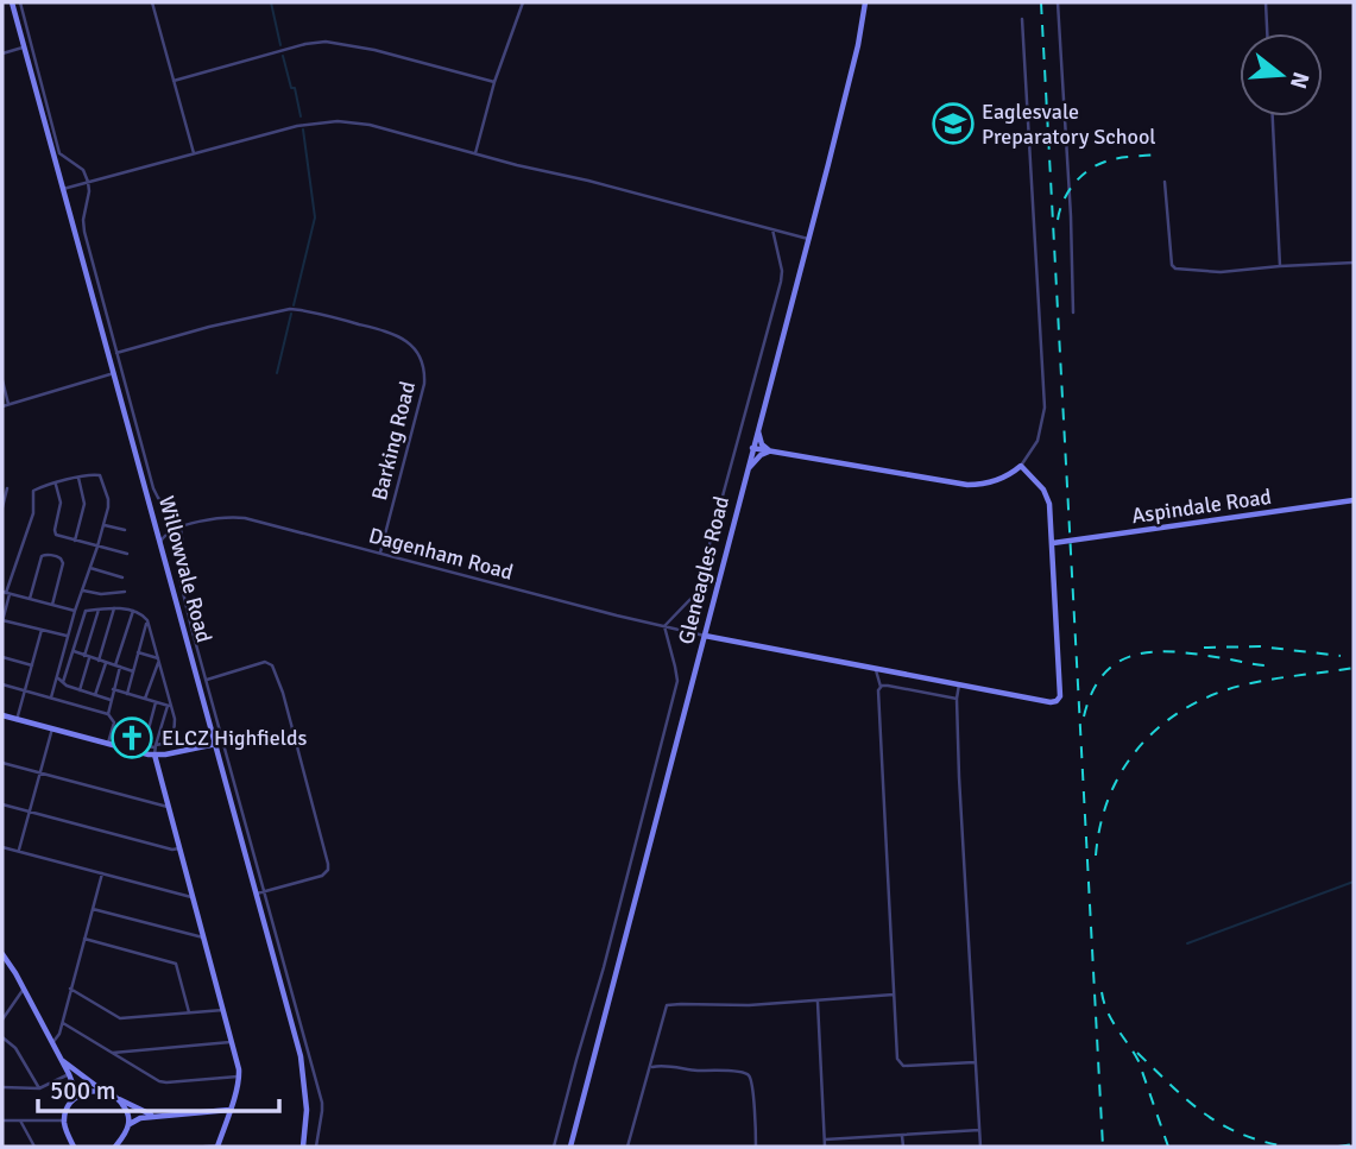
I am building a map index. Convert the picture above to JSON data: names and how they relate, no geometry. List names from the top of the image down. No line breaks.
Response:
{"streets":{"street":["Barking Road","Aspindale Road","Dagenham Road","Willowvale Road","Gleneagles Road"]},"crossings":[["Barking Road","Dagenham Road"],["Dagenham Road","Willowvale Road"],["Dagenham Road","Gleneagles Road"]],"places":{"school or university":["Eaglesvale Preparatory School"],"church":["ELCZ Highfields"]},"scale_bar":"500 m","north":"right"}
